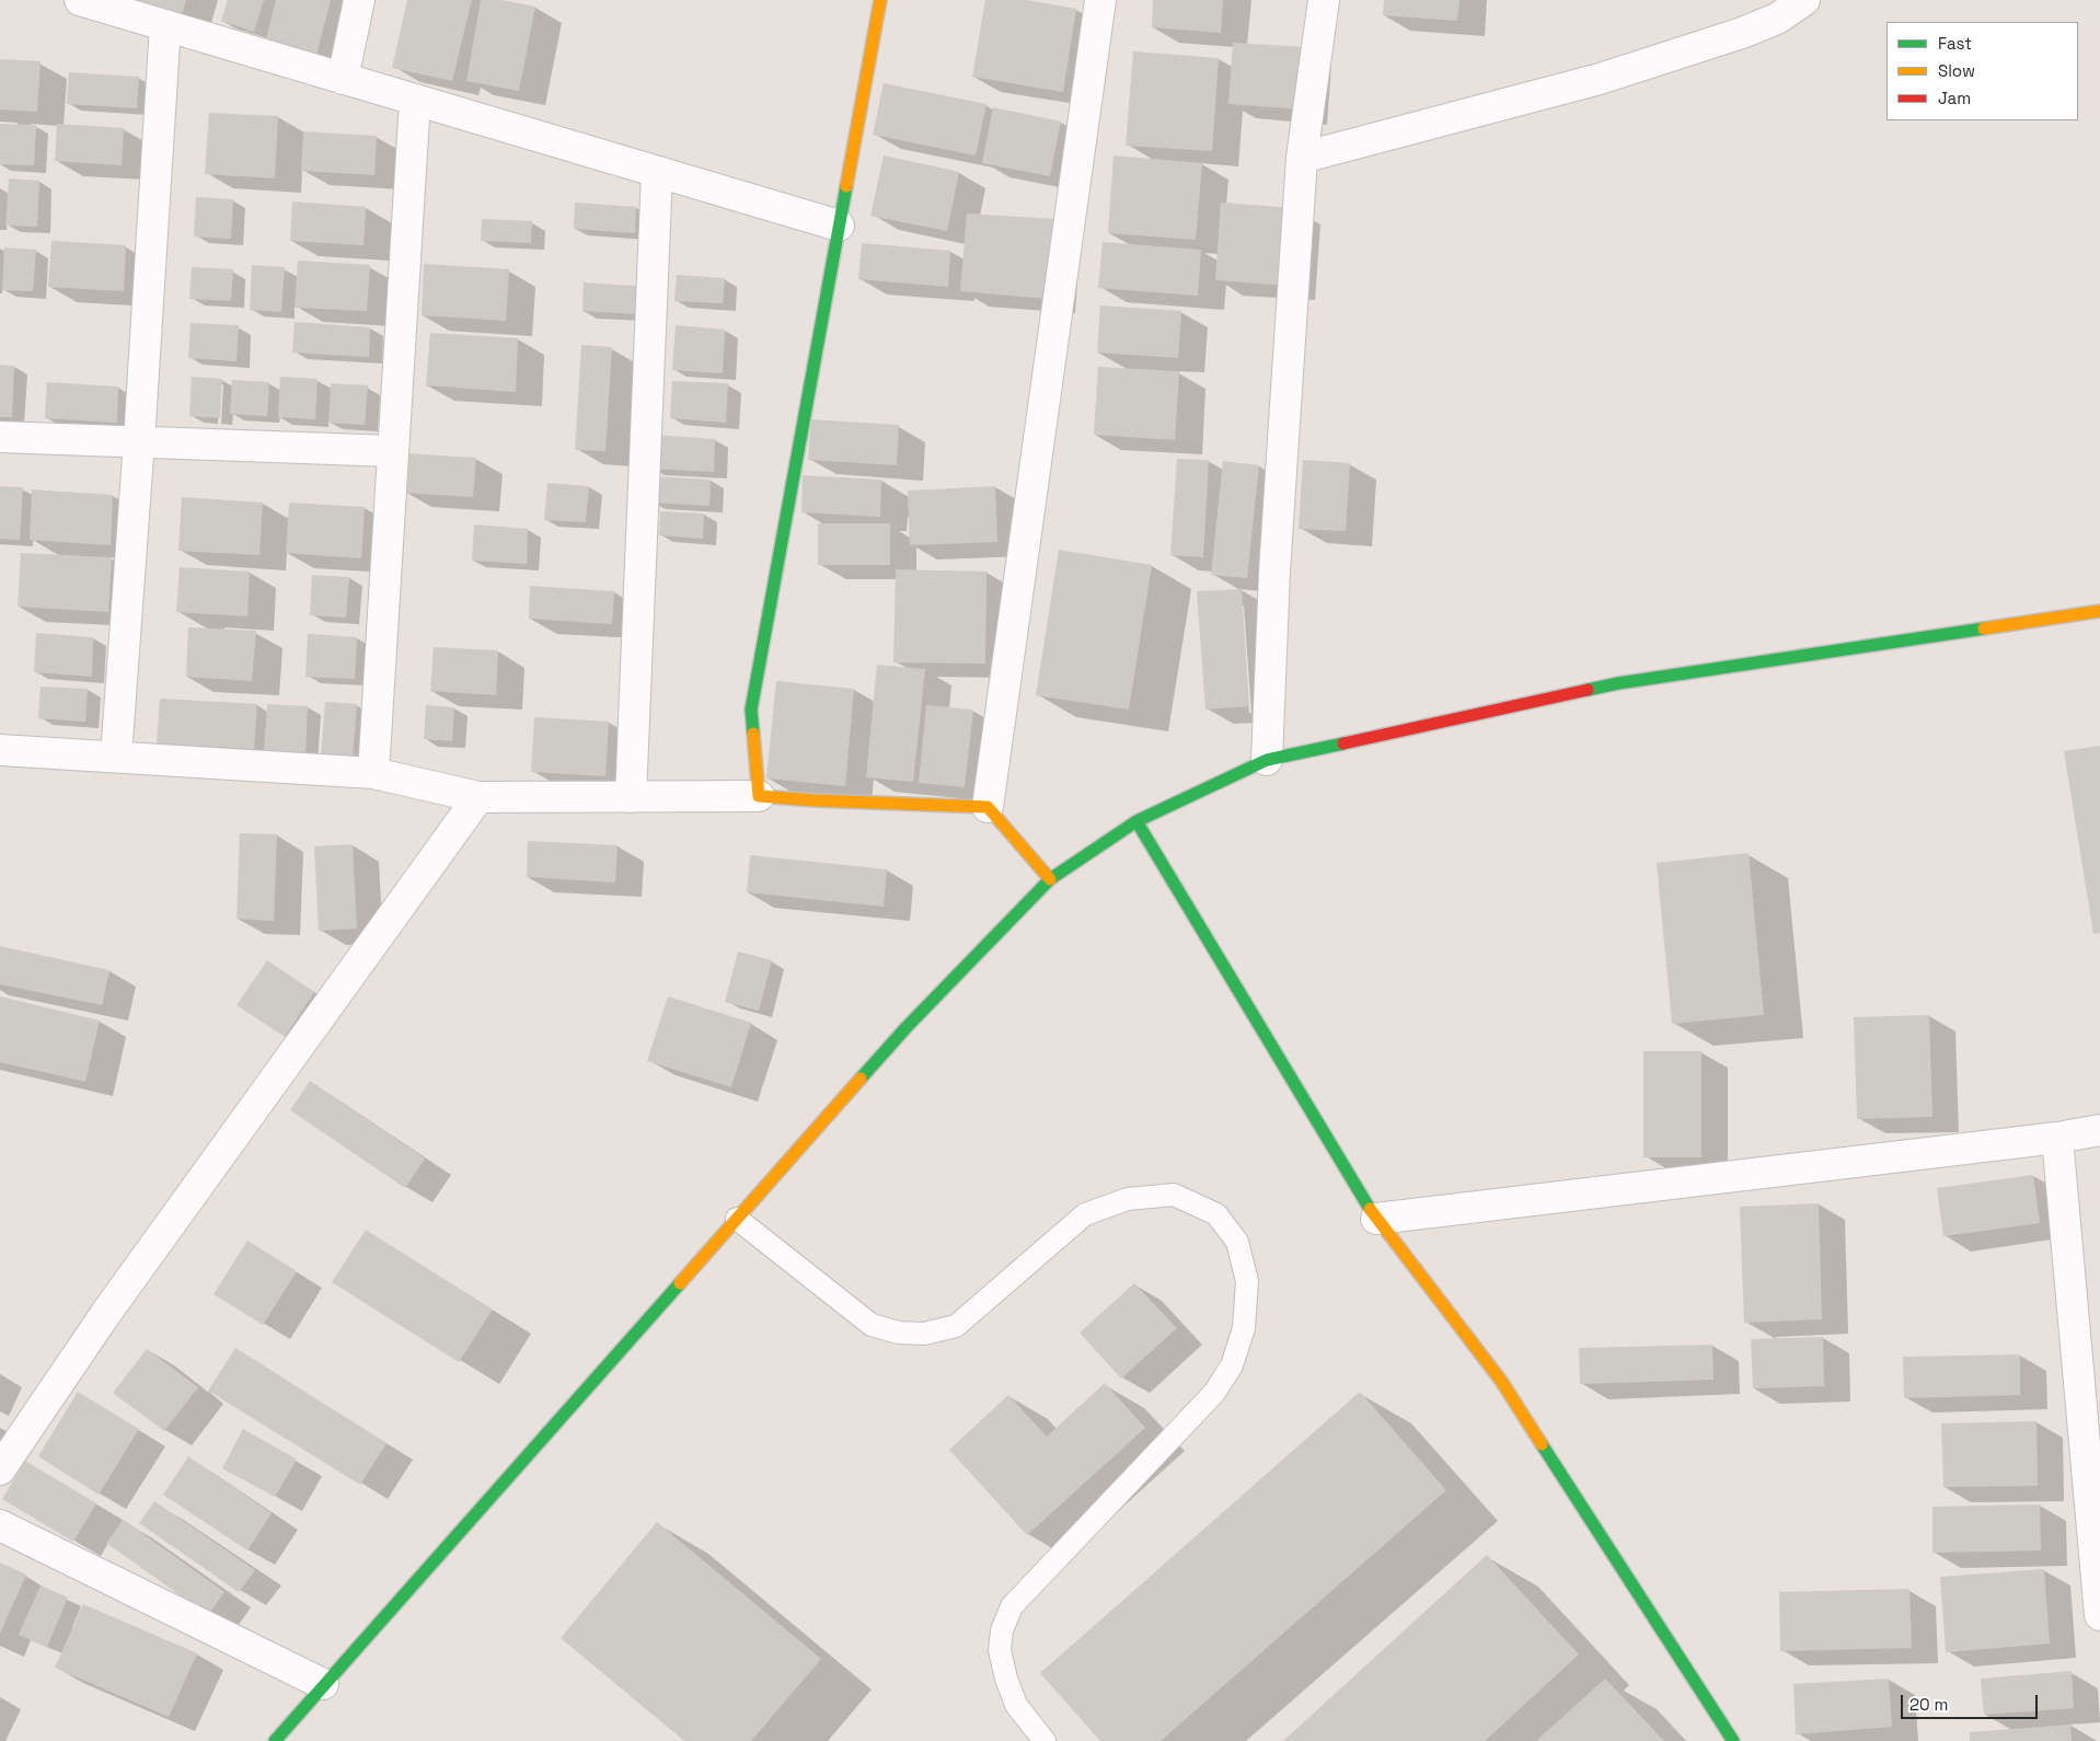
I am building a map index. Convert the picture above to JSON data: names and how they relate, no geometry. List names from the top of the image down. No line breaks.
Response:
{"legend":["Fast","Slow","Jam"],"scale_bar":"20 m"}
